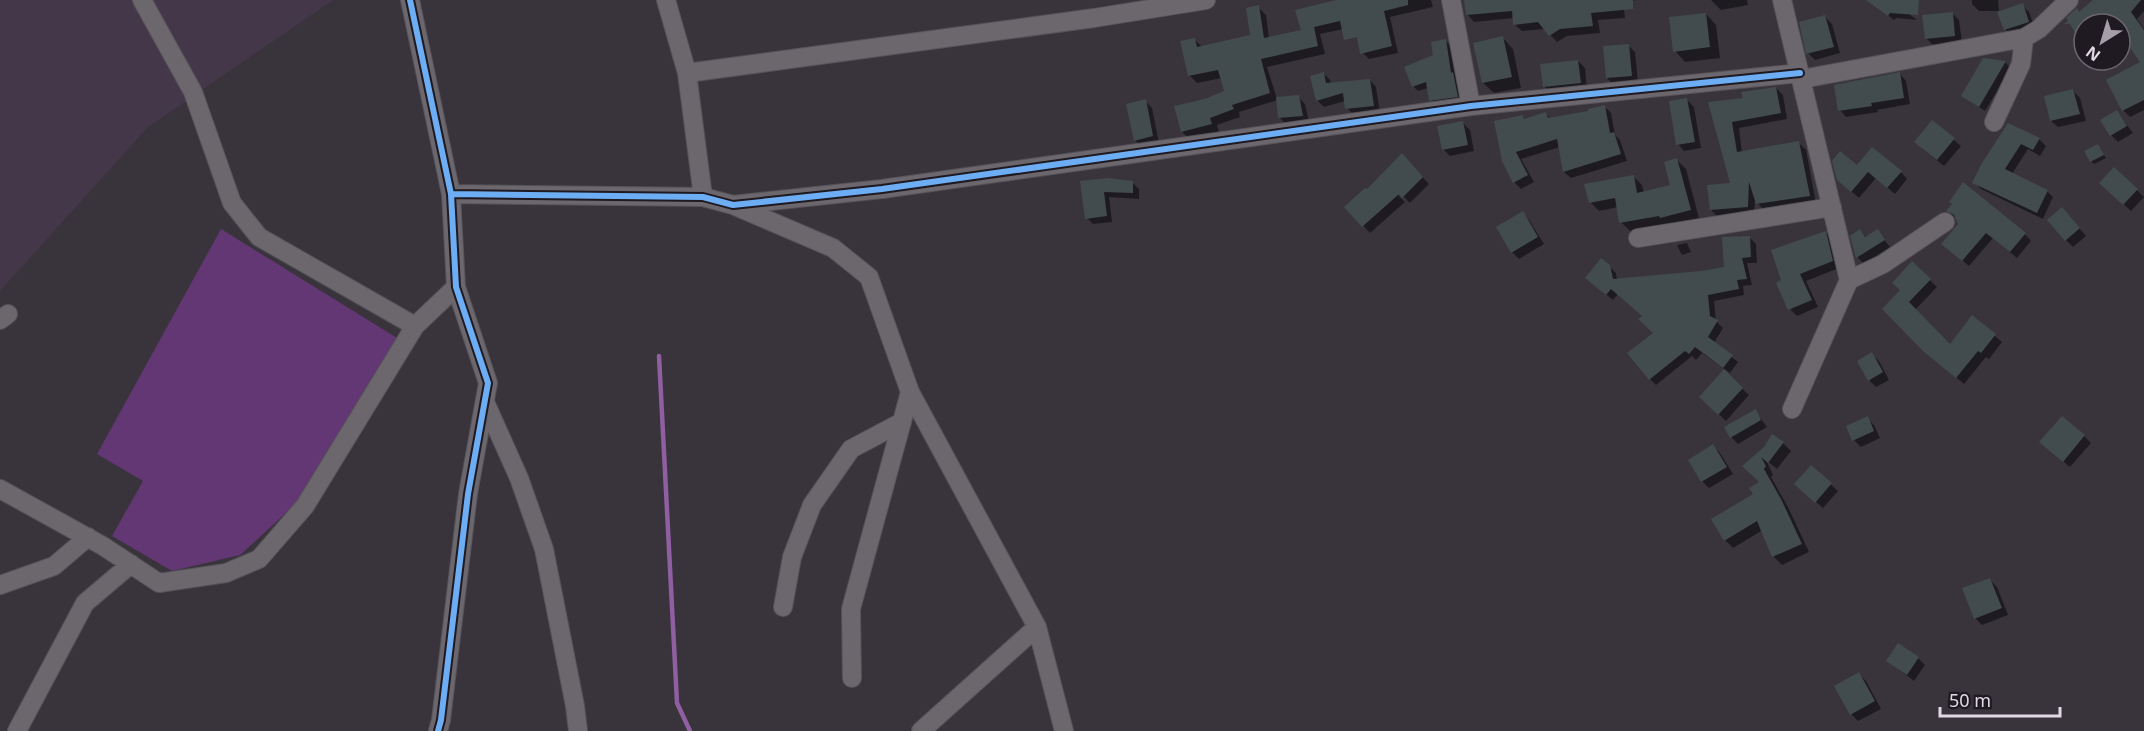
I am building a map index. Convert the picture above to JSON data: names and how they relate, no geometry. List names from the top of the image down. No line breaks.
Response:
{"scale_bar":"50 m","north":"bottom left"}
